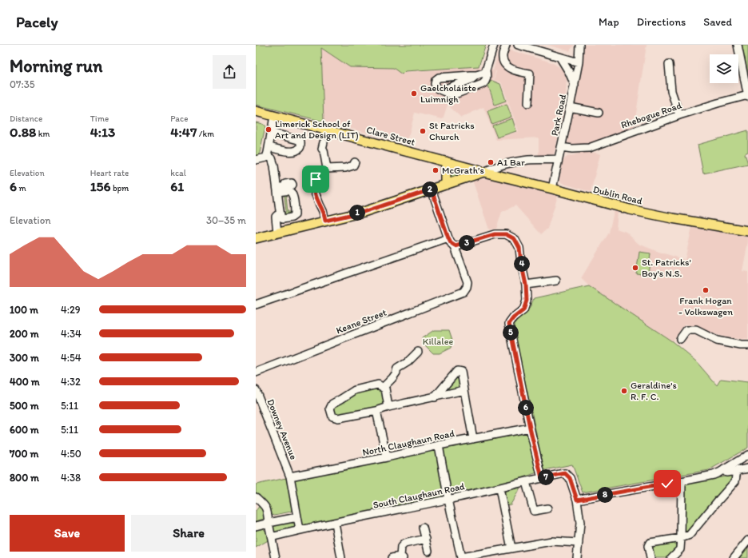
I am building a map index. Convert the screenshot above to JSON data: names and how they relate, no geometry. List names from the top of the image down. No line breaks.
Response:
{"streets":{"main road":["Clare Street","Dublin Road"],"street":["Park Road","Rhebogue Road","Keane Street","Downey Avenue","North Claughaun Road","South Claughaun Road"]},"crossings":[["Park Road","Rhebogue Road"],["Park Road","Dublin Road"],["Clare Street","Dublin Road"],["Downey Avenue","North Claughaun Road"],["Downey Avenue","South Claughaun Road"]],"parks":["Killalee"],"places":["Gaelcholáiste Luimnigh","Limerick School of Art and Design (LIT)","St Patricks Church","A1 Bar","McGrath’s","St. Patricks' Boy's N.S.","Frank Hogan - Volkswagen","Geraldine's R. F. C."],"page":{"header":"Pacely","nav":["Map","Directions","Saved"],"heading":["Morning run","07:35"],"stats":[["Distance","0.88 km"],["Time","4:13"],["Pace","4:47 /km"],["Elevation","6 m"],["Heart rate","156 bpm"],["kcal","61"]],"pins":["2","1","3","4","5","6","7","8"],"chart":["Elevation","30–35 m"],"list":[{"name":"100 m","note":"4:29"},{"name":"200 m","note":"4:34"},{"name":"300 m","note":"4:54"},{"name":"400 m","note":"4:32"},{"name":"500 m","note":"5:11"},{"name":"600 m","note":"5:11"},{"name":"700 m","note":"4:50"},{"name":"800 m","note":"4:38"}],"buttons":["Save","Share"]}}
